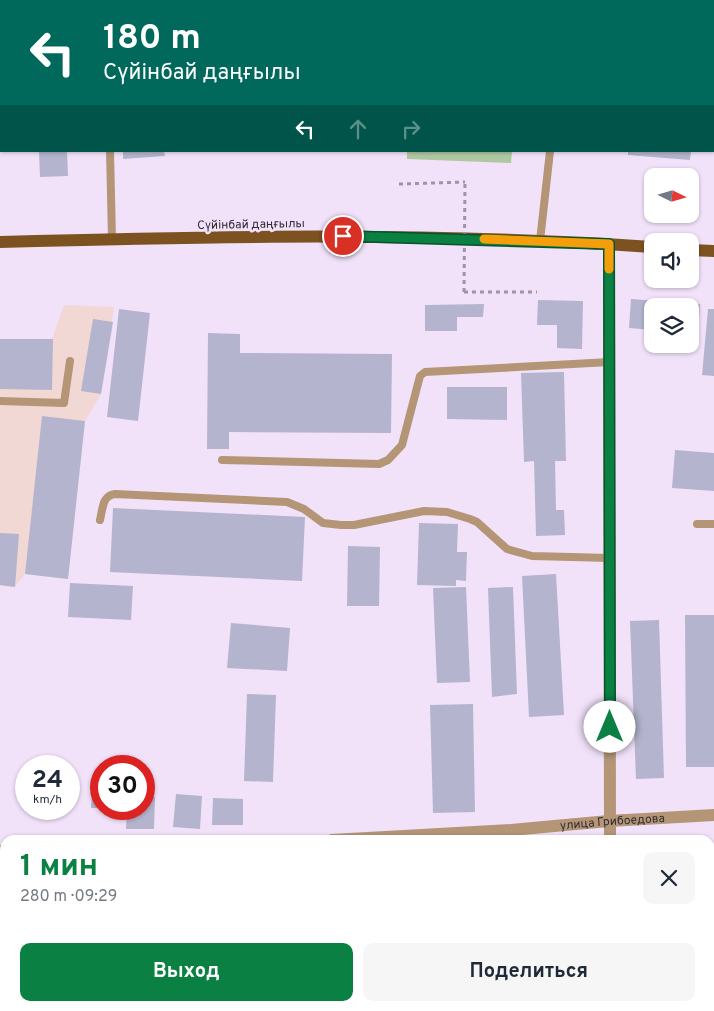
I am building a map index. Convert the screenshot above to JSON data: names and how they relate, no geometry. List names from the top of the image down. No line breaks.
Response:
{"streets":{"main road":["Сүйінбай даңғылы"],"street":["улица Грибоедова"]},"north":"right","page":{"turn":["180 m","Сүйінбай даңғылы"],"speed":"24 km/h","limit":"30","heading":["1 мин","280 m · 09:29"],"buttons":["Выход","Поделиться"]}}
